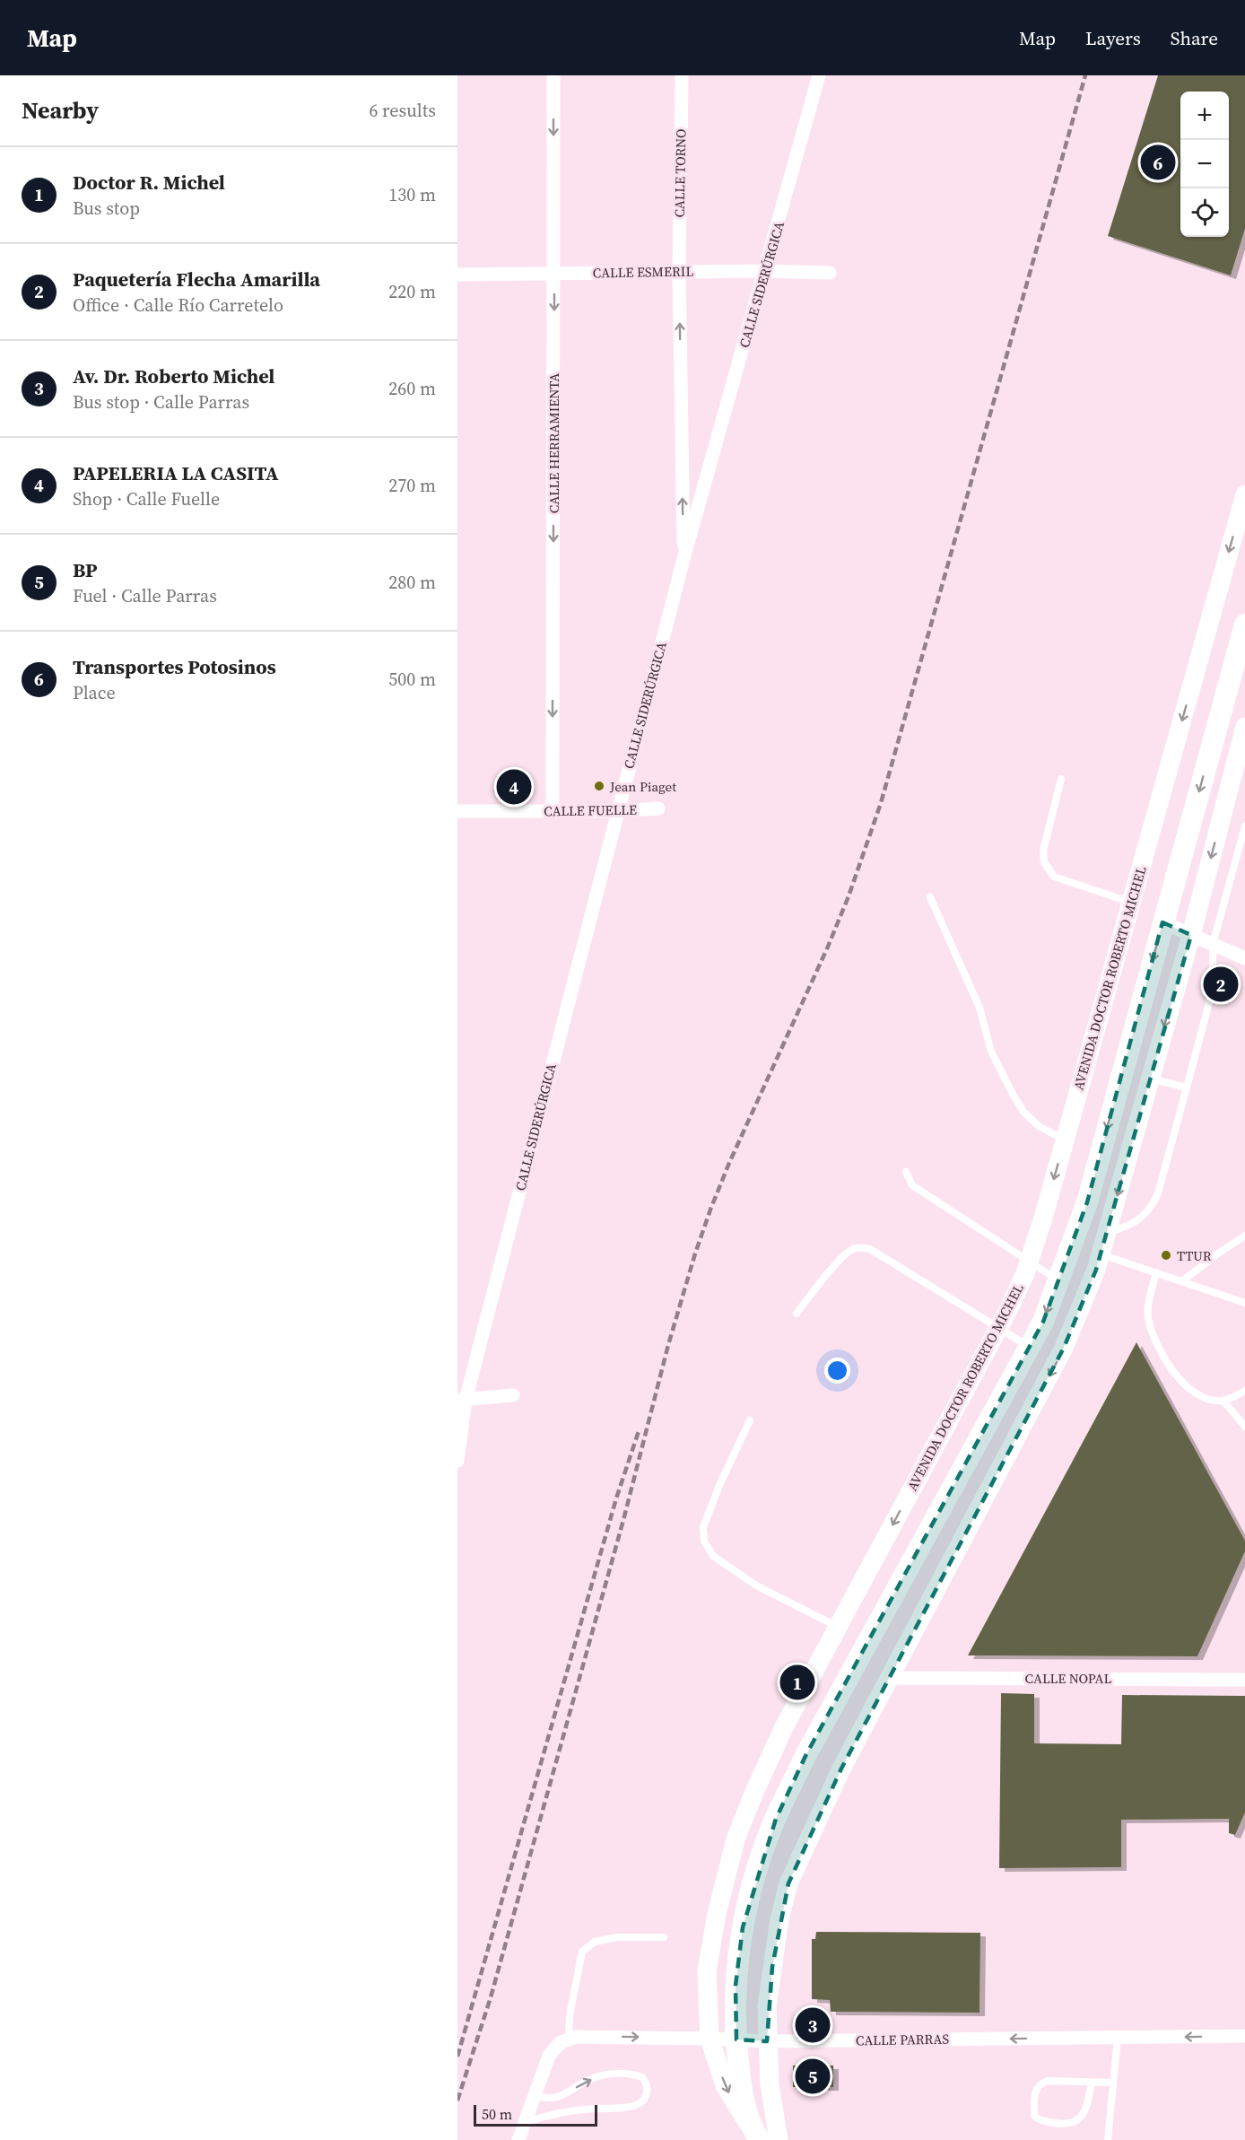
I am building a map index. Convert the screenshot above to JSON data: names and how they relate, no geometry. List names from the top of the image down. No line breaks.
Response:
{"streets":{"main road":["AVENIDA DOCTOR ROBERTO MICHEL"],"street":["CALLE TORNO","CALLE ESMERIL","CALLE SIDERÚRGICA","CALLE HERRAMIENTA","CALLE FUELLE","CALLE NOPAL","CALLE PARRAS"]},"crossings":[["CALLE TORNO","CALLE ESMERIL"],["CALLE TORNO","CALLE SIDERÚRGICA"],["CALLE ESMERIL","CALLE SIDERÚRGICA"],["CALLE ESMERIL","CALLE HERRAMIENTA"],["CALLE SIDERÚRGICA","CALLE FUELLE"],["CALLE HERRAMIENTA","CALLE FUELLE"],["AVENIDA DOCTOR ROBERTO MICHEL","CALLE PARRAS"]],"one_way":["CALLE TORNO","CALLE HERRAMIENTA"],"places":["Jean Piaget","TTUR"],"scale_bar":"50 m","page":{"header":"Map","nav":["Map","Layers","Share"],"heading":["Nearby","6 results"],"map_buttons":["+","−"],"pins":["6","4","2","1","3","5"],"list":[{"mark":"1","name":"Doctor R. Michel","note":"Bus stop","value":"130 m"},{"mark":"2","name":"Paquetería Flecha Amarilla","note":"Office · Calle Río Carretelo","value":"220 m"},{"mark":"3","name":"Av. Dr. Roberto Michel","note":"Bus stop · Calle Parras","value":"260 m"},{"mark":"4","name":"PAPELERIA LA CASITA","note":"Shop · Calle Fuelle","value":"270 m"},{"mark":"5","name":"BP","note":"Fuel · Calle Parras","value":"280 m"},{"mark":"6","name":"Transportes Potosinos","note":"Place","value":"500 m"}],"scale":"50 m"}}
